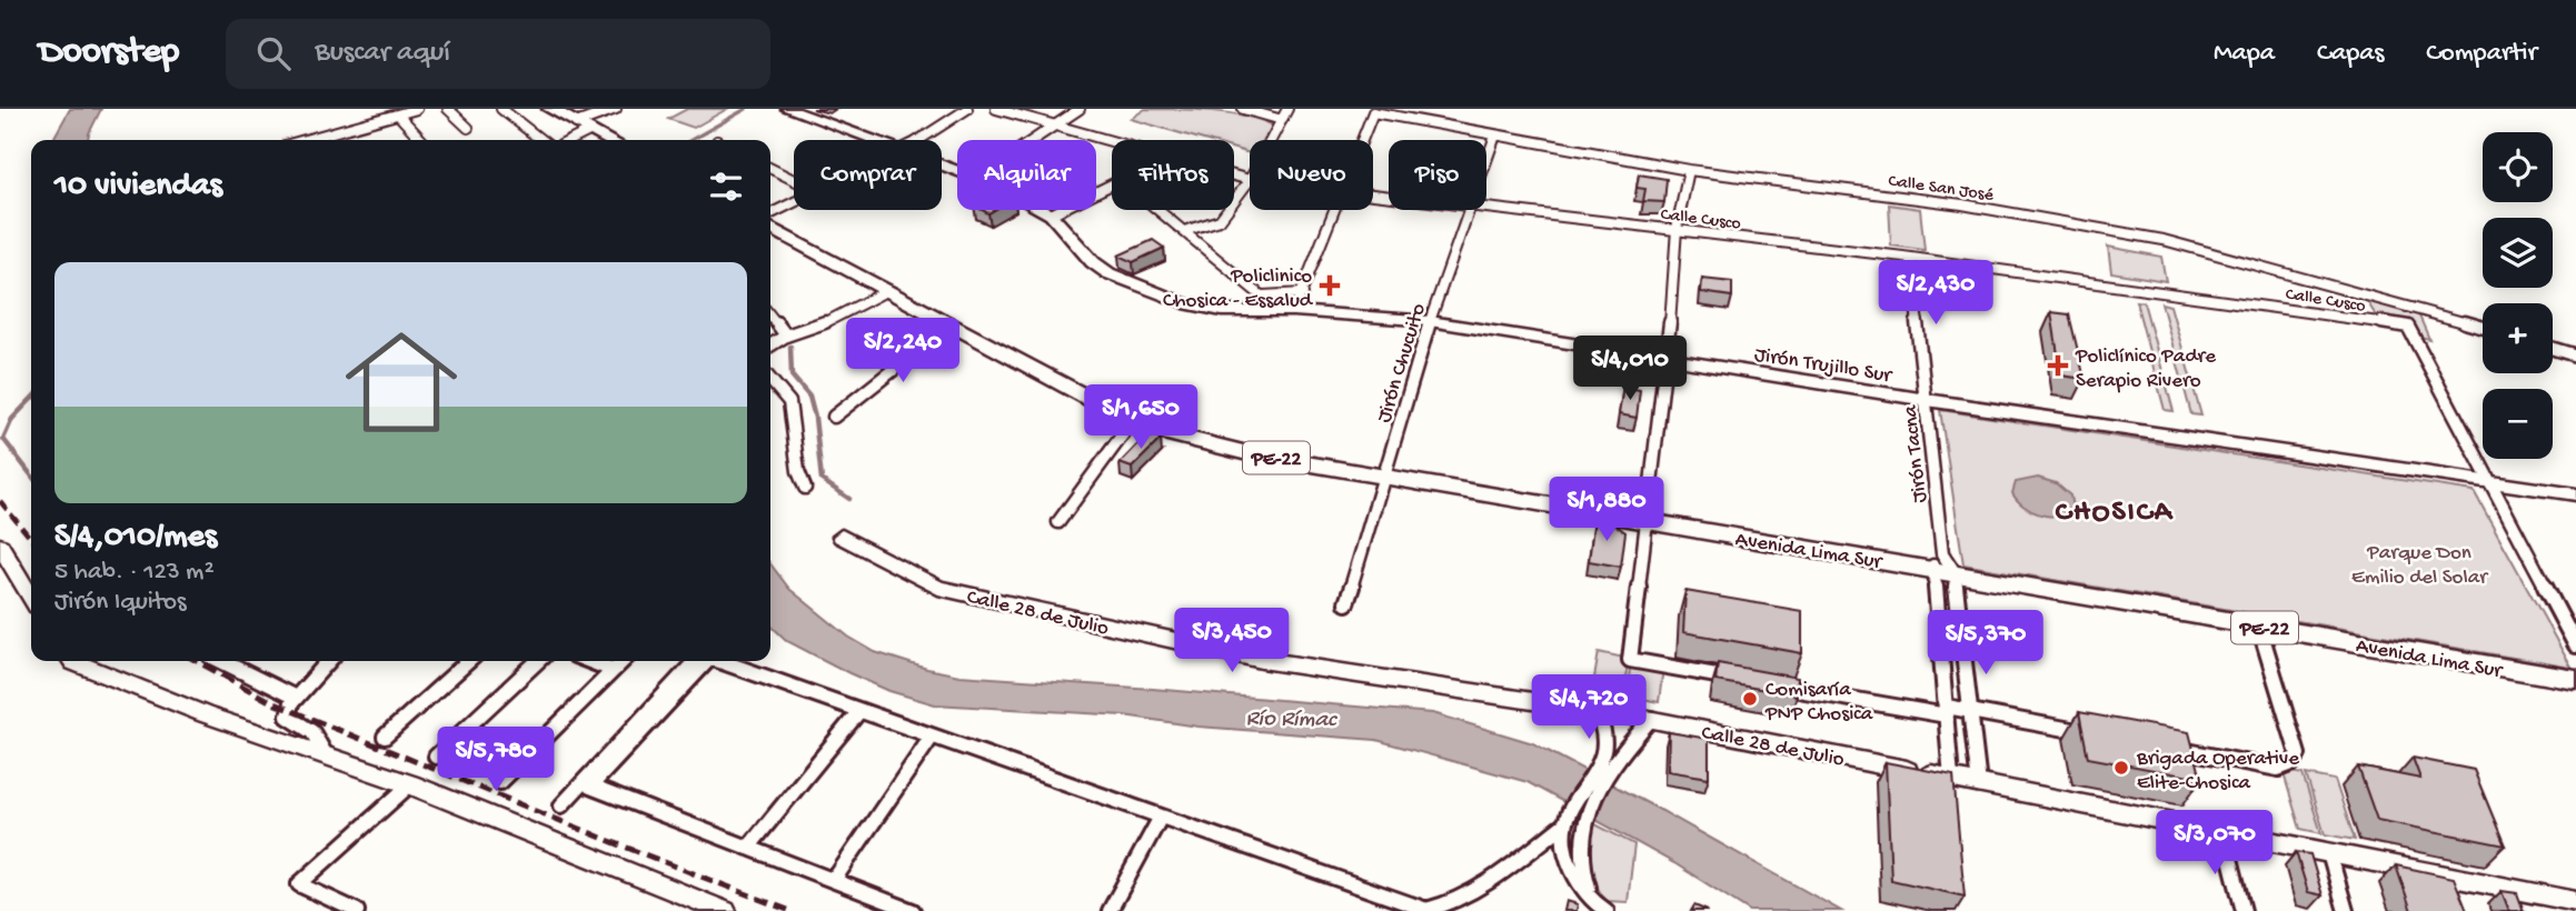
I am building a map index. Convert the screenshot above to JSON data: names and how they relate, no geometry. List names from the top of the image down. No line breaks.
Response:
{"streets":{"highway":["PE-22","Avenida Lima Sur"],"street":["Calle San José","Calle Cusco","Jirón Chucuito","Jirón Trujillo Sur","Jirón Tacna","Calle 28 de Julio"]},"crossings":[["Calle San José","Jirón Chucuito"],["Calle Cusco","Jirón Trujillo Sur"],["Calle Cusco","Jirón Tacna"],["Jirón Chucuito","Jirón Trujillo Sur"],["Jirón Chucuito","Avenida Lima Sur"],["Jirón Trujillo Sur","Jirón Tacna"],["Jirón Tacna","Avenida Lima Sur"],["Jirón Tacna","Calle 28 de Julio"]],"districts":["CHOSICA"],"water":["Río Rímac"],"parks":["Parque Don Emilio del Solar"],"places":{"health":["Policlinico Chosica - Essalud","Policlínico Padre Serapio Rivero"],"other":["Comisaría PNP Chosica","Brigada Operative Elite-Chosica"]},"page":{"header":"Doorstep","search":"Buscar aquí","nav":["Mapa","Capas","Compartir"],"map_buttons":["+","−"],"chip":["Comprar","Alquilar","Filtros","Nuevo","Piso"],"heading":"10 viviendas","list":[{"name":"S/4,010/mes","note":"5 hab. · 123 m² · Jirón Iquitos"}],"price":["S/2,430","S/2,240","S/4,010","S/1,650","S/1,880","S/3,450","S/5,370","S/4,720","S/5,780","S/3,070"]}}
